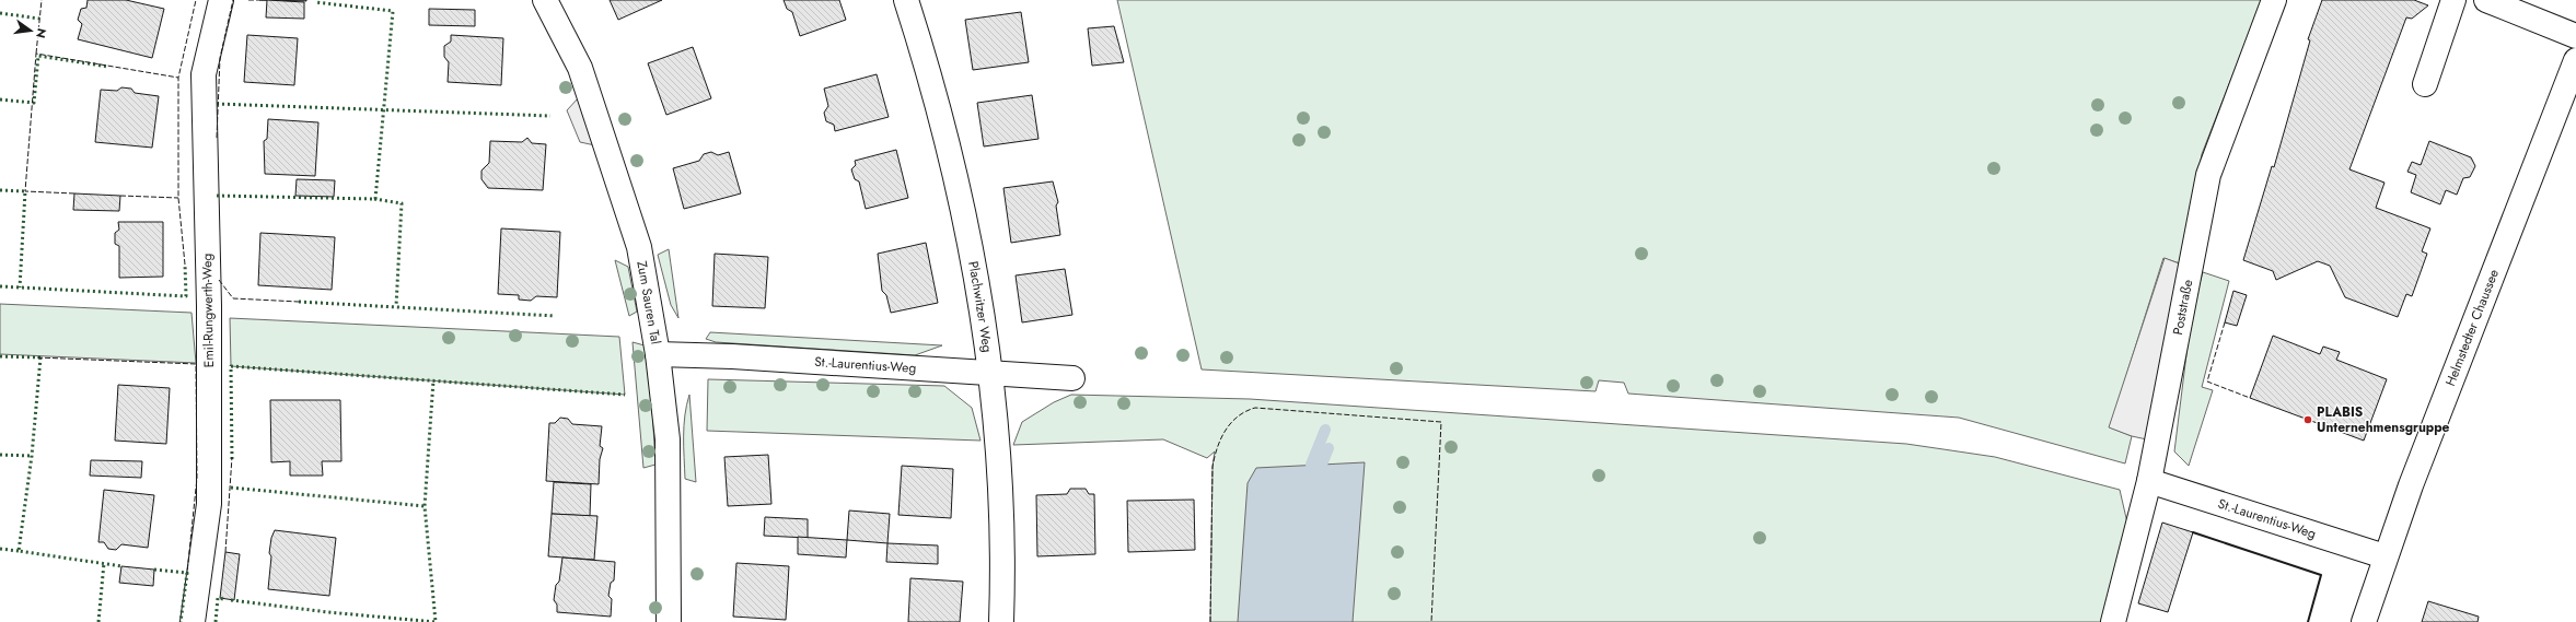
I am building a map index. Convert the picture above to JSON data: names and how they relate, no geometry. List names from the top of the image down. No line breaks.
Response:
{"streets":{"street":["Zum Sauren Tal","Plachwitzer Weg","Poststraße","Emil-Rungwerth-Weg","Helmstedter Chaussee","St.-Laurentius-Weg"]},"crossings":[["Zum Sauren Tal","St.-Laurentius-Weg"],["Plachwitzer Weg","St.-Laurentius-Weg"],["Poststraße","St.-Laurentius-Weg"],["Helmstedter Chaussee","St.-Laurentius-Weg"]],"places":["PLABIS Unternehmensgruppe"],"north":"right"}
